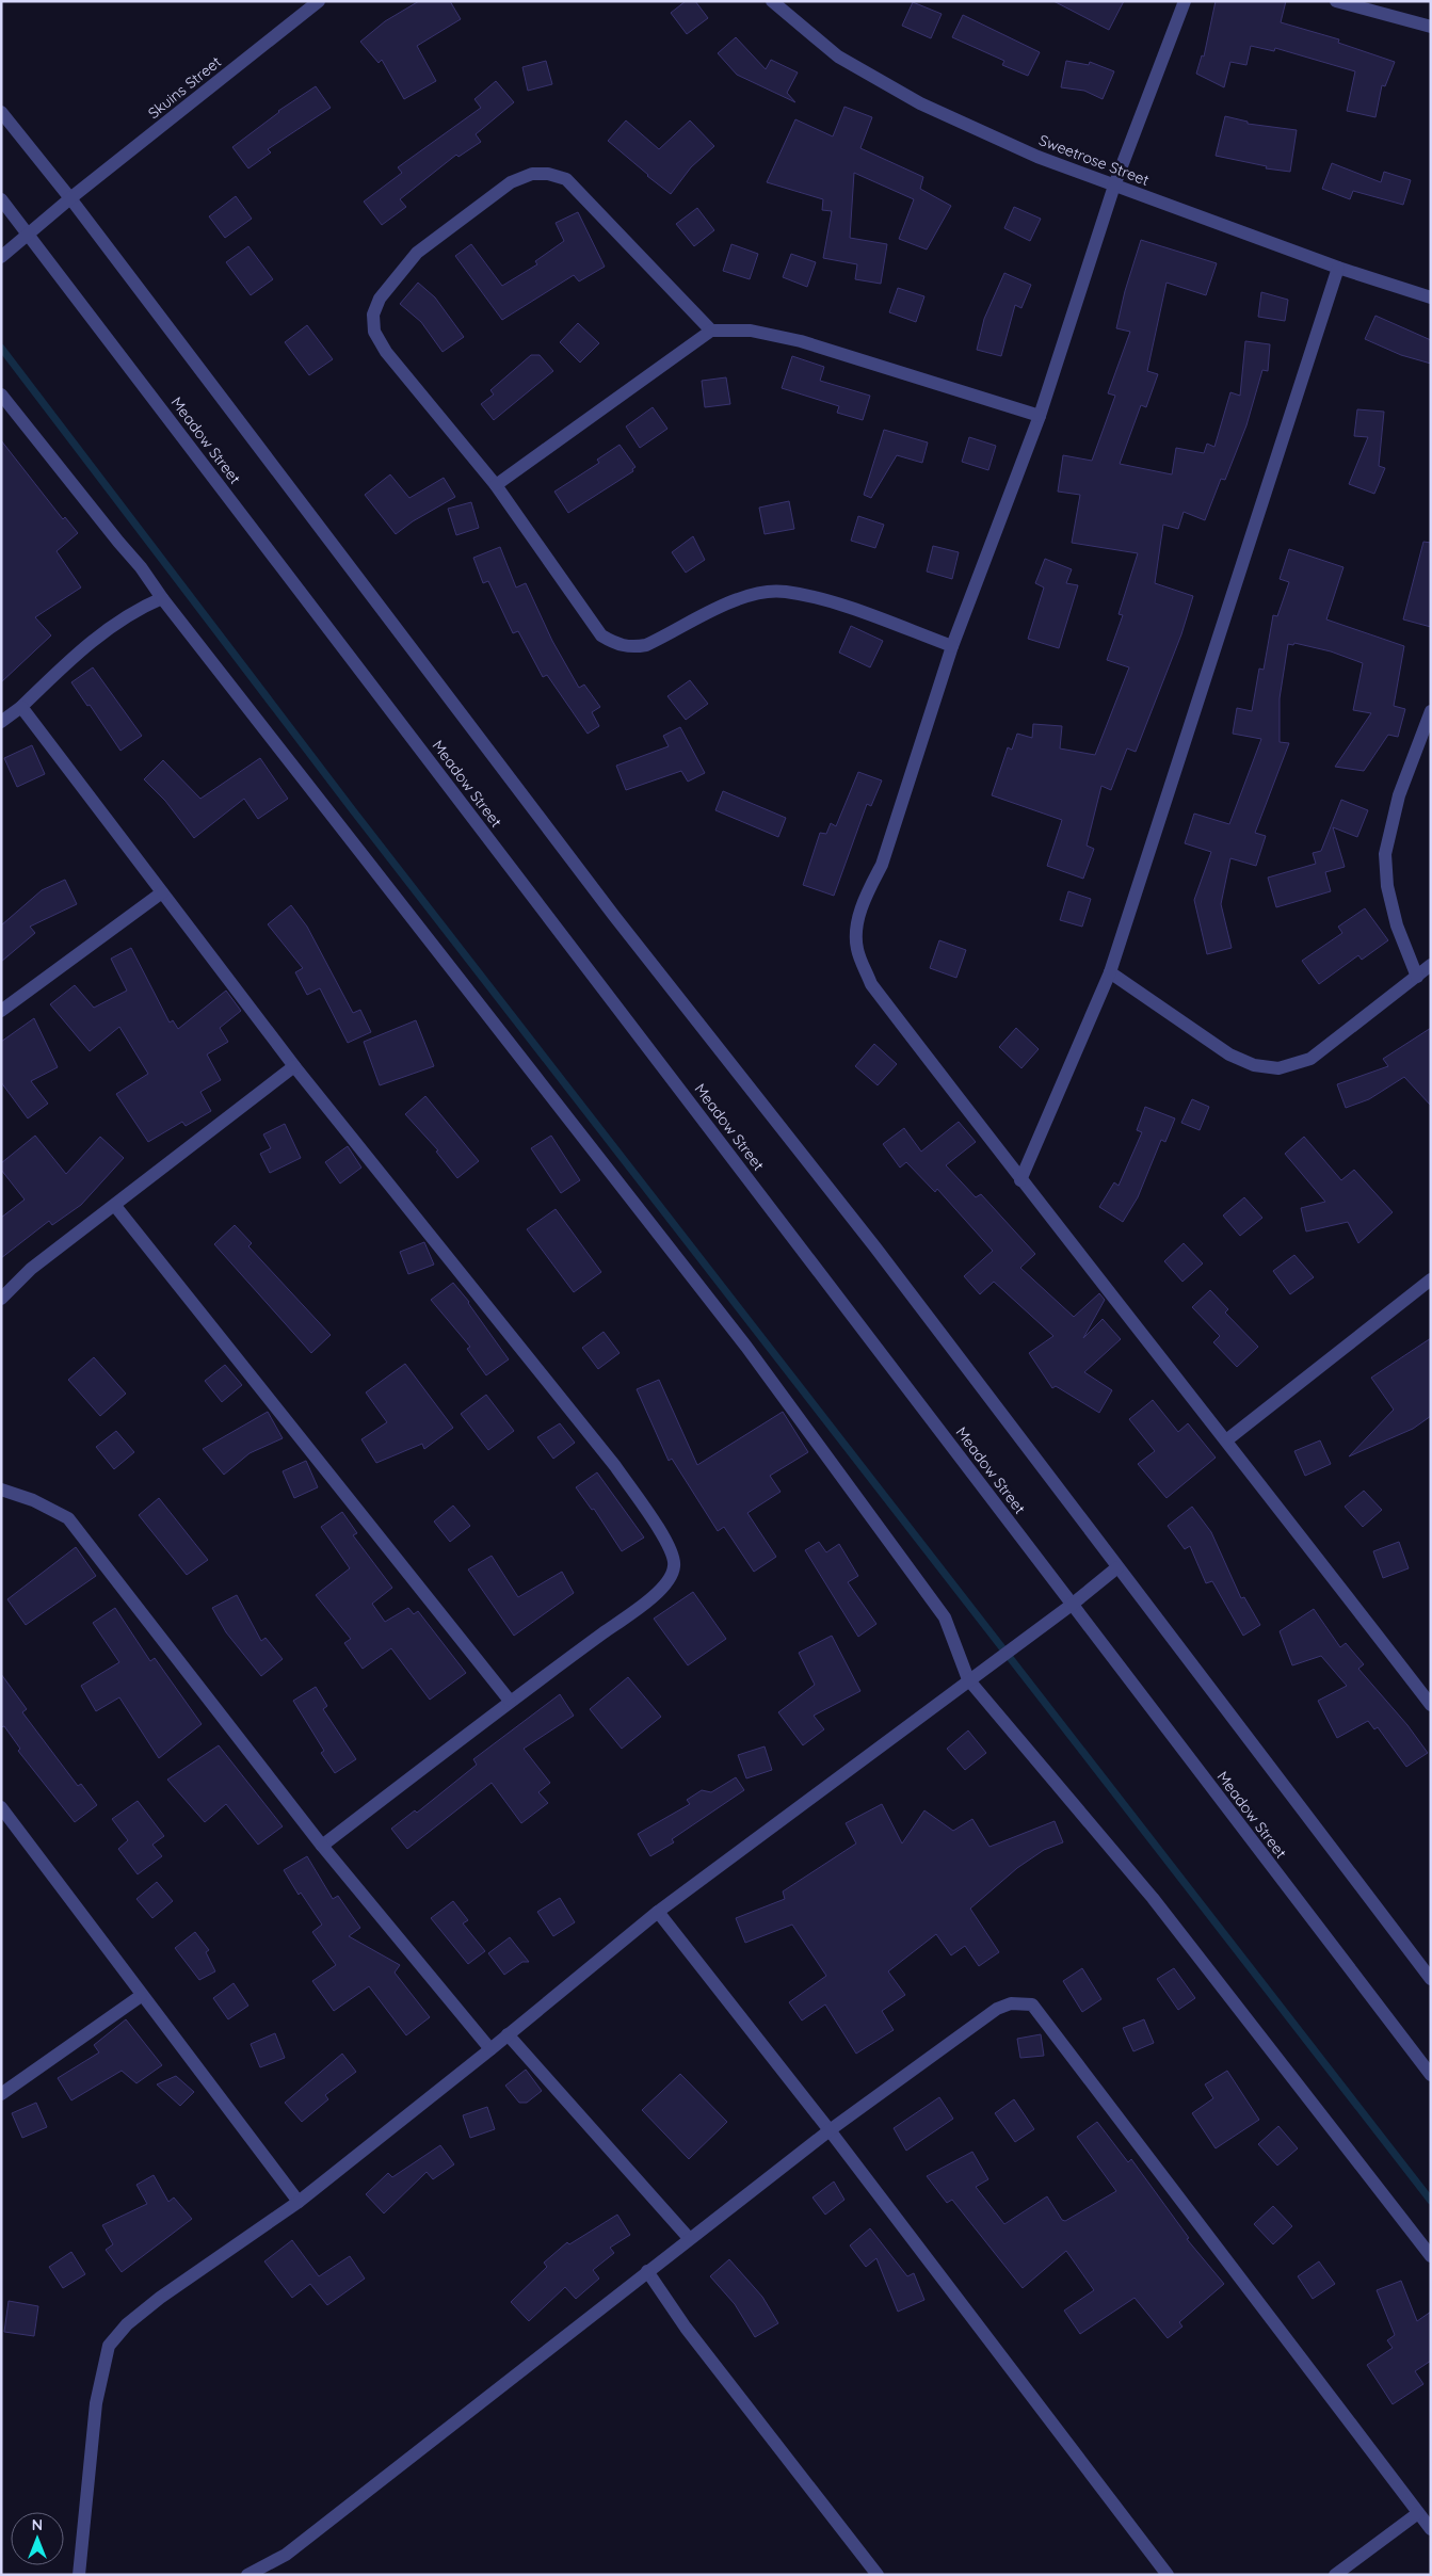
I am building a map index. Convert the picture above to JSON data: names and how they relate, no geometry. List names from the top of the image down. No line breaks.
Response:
{"streets":{"street":["Skuins Street","Sweetrose Street","Meadow Street"]},"crossings":[["Skuins Street","Meadow Street"]],"north":"top"}
